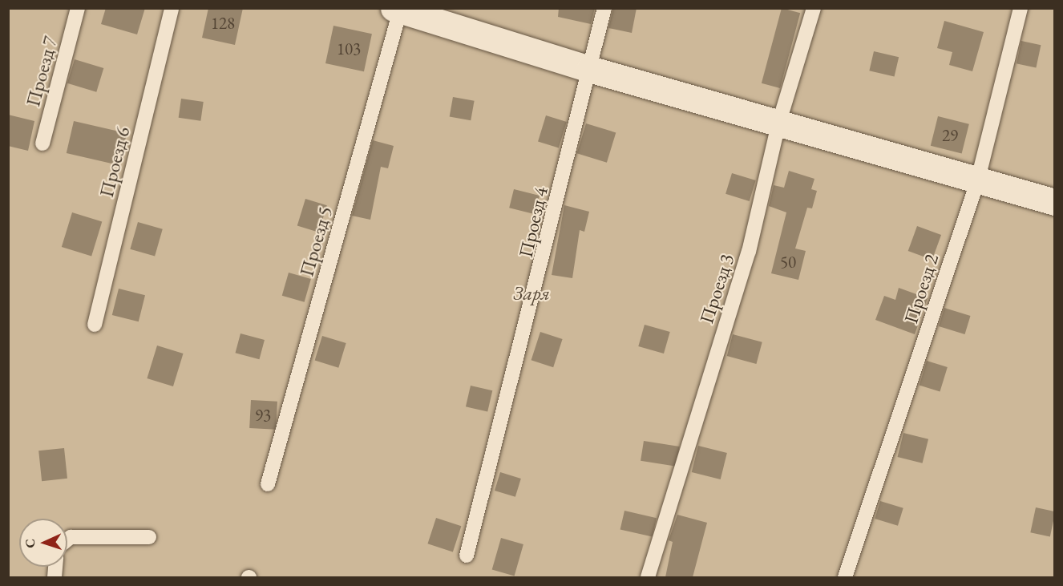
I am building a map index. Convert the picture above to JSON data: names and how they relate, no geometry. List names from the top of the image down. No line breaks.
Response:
{"streets":{"lane":["Проезд 7","Проезд 6","Проезд 4","Проезд 5","Проезд 3","Проезд 2"]},"parks":["Заря"],"house_numbers":["128","103","29","50","93"],"north":"left"}
